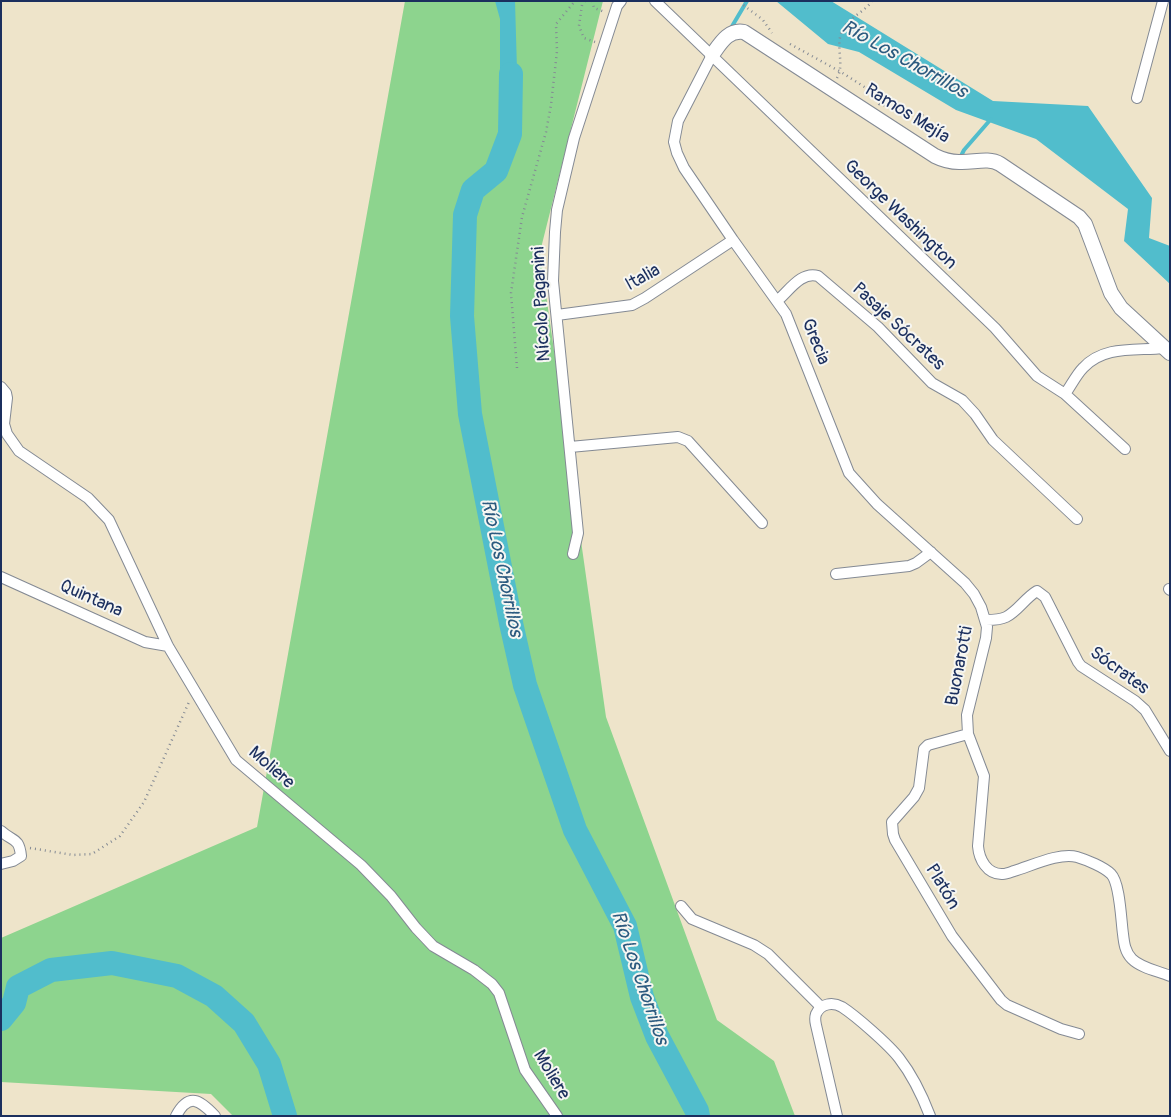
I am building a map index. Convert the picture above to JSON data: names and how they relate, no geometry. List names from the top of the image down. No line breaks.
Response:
{"streets":{"street":["Ramos Mejía","George Washington","Italia","Nícolo Paganini","Pasaje Sócrates","Grecia","Quintana","Buonarotti","Sócrates","Moliere","Platón"]},"crossings":[["Ramos Mejía","George Washington"],["Ramos Mejía","Grecia"],["George Washington","Grecia"],["Italia","Nícolo Paganini"],["Italia","Grecia"],["Pasaje Sócrates","Grecia"],["Grecia","Buonarotti"],["Grecia","Sócrates"],["Quintana","Moliere"],["Buonarotti","Sócrates"],["Buonarotti","Platón"]],"water":["Río Los Chorrillos"]}
